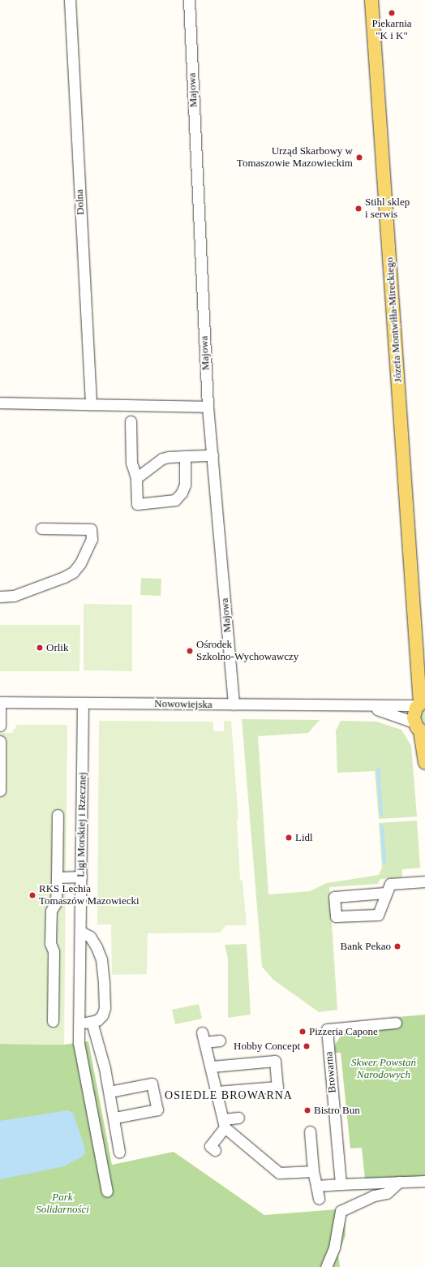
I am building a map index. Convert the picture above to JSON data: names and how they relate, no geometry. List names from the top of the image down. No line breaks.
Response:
{"streets":{"main road":["Józefa Montwiłła-Mireckiego"],"street":["Majowa","Dolna","Nowowiejska","Ligi Morskiej i Rzecznej","Browarna"]},"crossings":[["Majowa","Nowowiejska"],["Józefa Montwiłła-Mireckiego","Nowowiejska"],["Nowowiejska","Ligi Morskiej i Rzecznej"]],"districts":["OSIEDLE BROWARNA"],"parks":["Skwer Powstań Narodowych","Park Solidarności"],"places":["Piekarnia \"K i K\"","Urząd Skarbowy w Tomaszowie Mazowieckim","Stihl sklep i serwis","Orlik","Ośrodek Szkolno-Wychowawczy","Lidl","RKS Lechia Tomaszów Mazowiecki","Bank Pekao","Pizzeria Capone","Hobby Concept","Bistro Bun"]}
